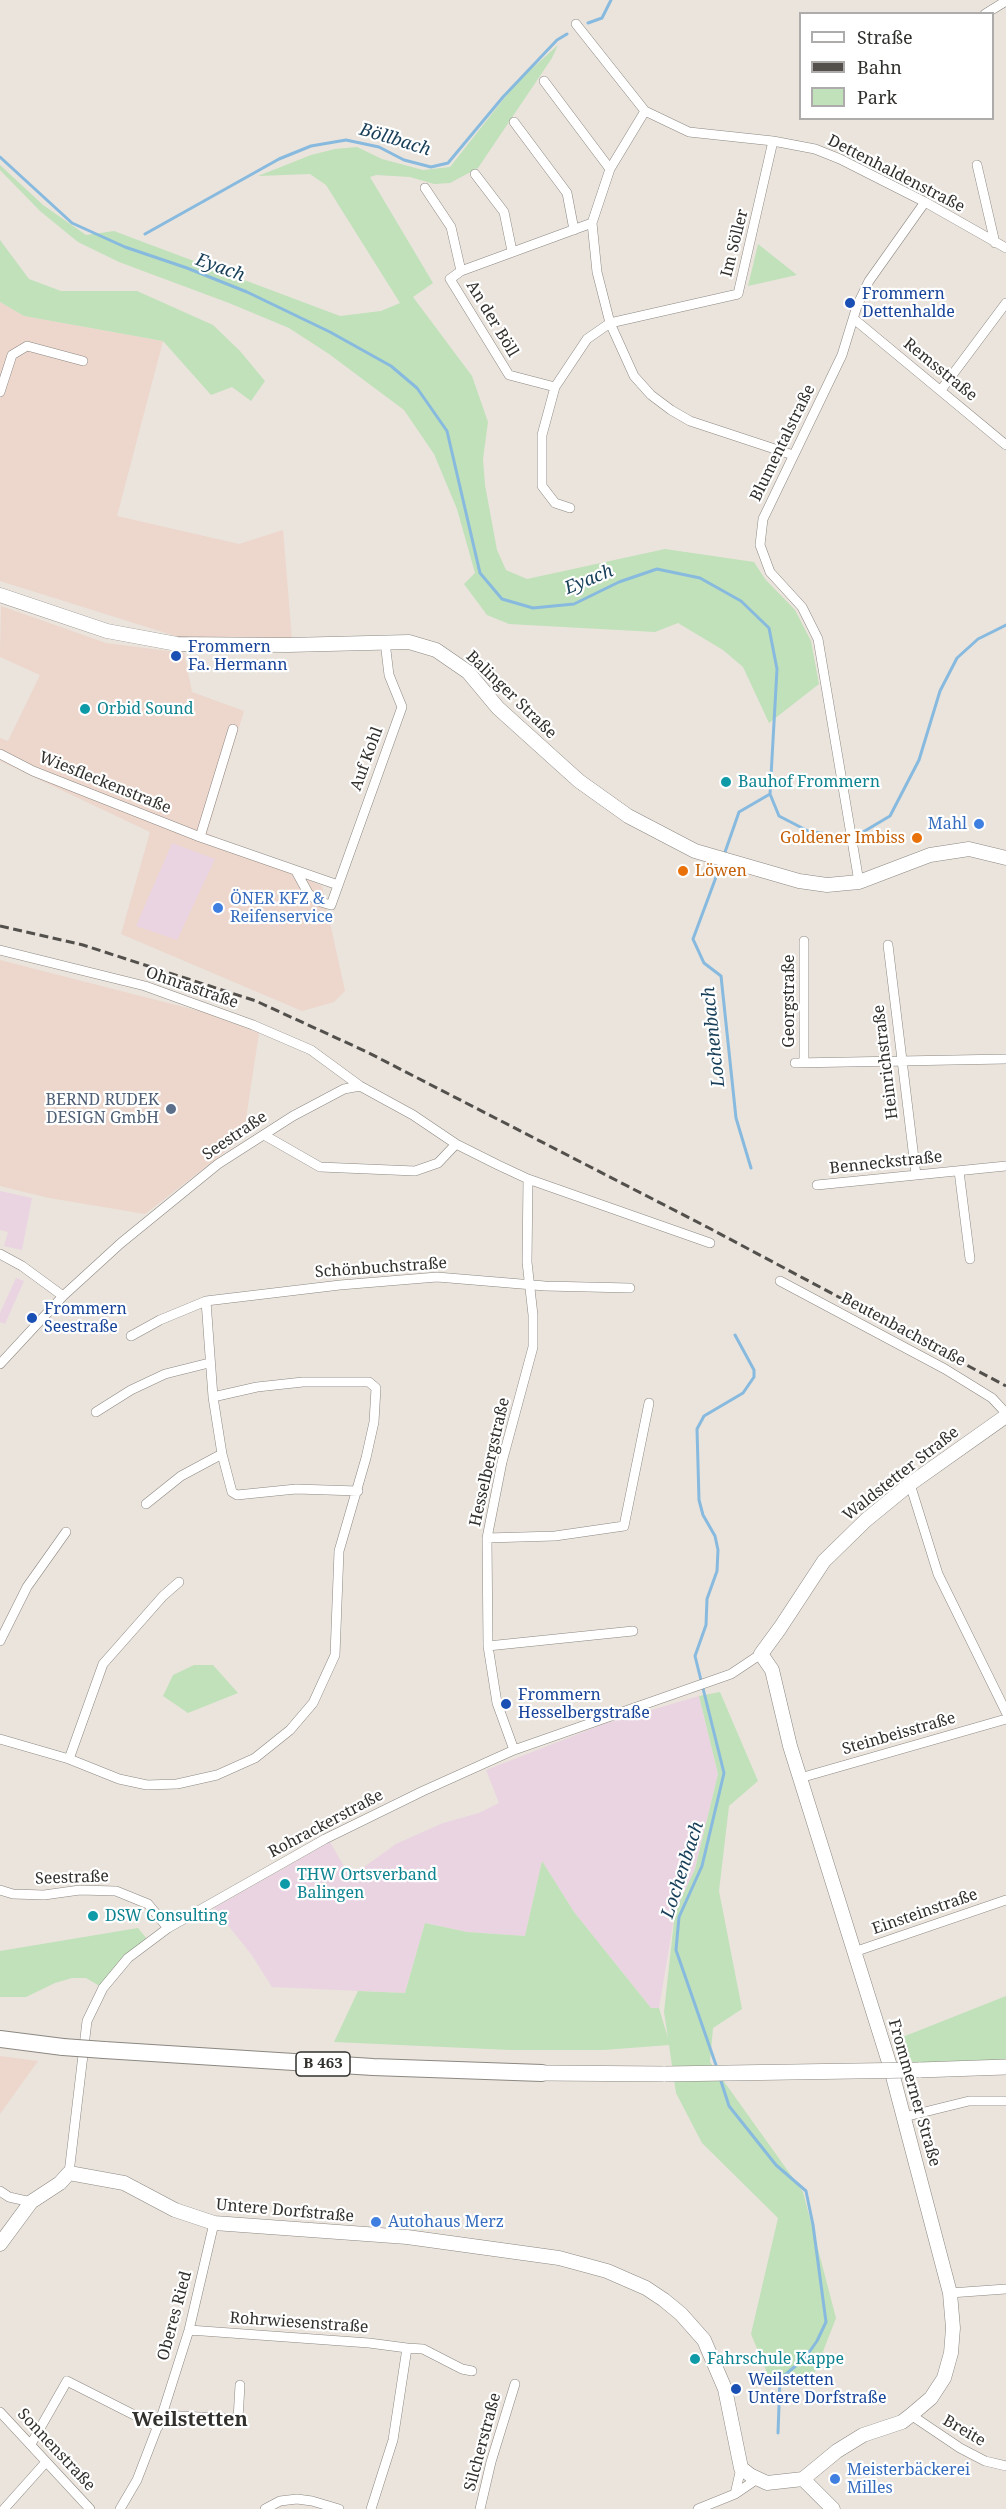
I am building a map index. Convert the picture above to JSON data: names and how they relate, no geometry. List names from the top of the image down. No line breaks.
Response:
{"streets":{"highway":["B 463"],"street":["Dettenhaldenstraße","Im Söller","An der Böll","Remsstraße","Blumentalstraße","Balinger Straße","Auf Kohl","Wiesfleckenstraße","Ohnrastraße","Georgstraße","Heinrichstraße","Seestraße","Benneckstraße","Schönbuchstraße","Beutenbachstraße","Hesselbergstraße","Waldstetter Straße","Steinbeisstraße","Rohrackerstraße","Einsteinstraße","Frommerner Straße","Untere Dorfstraße","Oberes Ried","Rohrwiesenstraße","Breite","Silcherstraße","Sonnenstraße"]},"crossings":[["Dettenhaldenstraße","Im Söller"],["Dettenhaldenstraße","Blumentalstraße"],["Remsstraße","Blumentalstraße"],["Blumentalstraße","Balinger Straße"],["Balinger Straße","Auf Kohl"],["Auf Kohl","Wiesfleckenstraße"],["Ohnrastraße","Seestraße"],["Georgstraße","Heinrichstraße"],["Heinrichstraße","Benneckstraße"],["Seestraße","Rohrackerstraße"],["Schönbuchstraße","Hesselbergstraße"],["Beutenbachstraße","Waldstetter Straße"],["Hesselbergstraße","Rohrackerstraße"],["Waldstetter Straße","Rohrackerstraße"],["Waldstetter Straße","Frommerner Straße"],["Steinbeisstraße","Frommerner Straße"],["Rohrackerstraße","Frommerner Straße"],["Rohrackerstraße","Untere Dorfstraße"],["Einsteinstraße","Frommerner Straße"],["Frommerner Straße","Breite"],["Untere Dorfstraße","Oberes Ried"],["Oberes Ried","Rohrwiesenstraße"]],"districts":["Weilstetten"],"water":["Böllbach","Eyach","Lochenbach"],"places":["Frommern Dettenhalde","Frommern Fa. Hermann","Orbid Sound","Bauhof Frommern","Mahl","Goldener Imbiss","Löwen","ÖNER KFZ & Reifenservice","BERND RUDEK DESIGN GmbH","Frommern Seestraße","Frommern Hesselbergstraße","THW Ortsverband Balingen","DSW Consulting","Autohaus Merz","Fahrschule Kappe","Weilstetten Untere Dorfstraße","Meisterbäckerei Milles"],"legend":["Straße","Bahn","Park"]}
